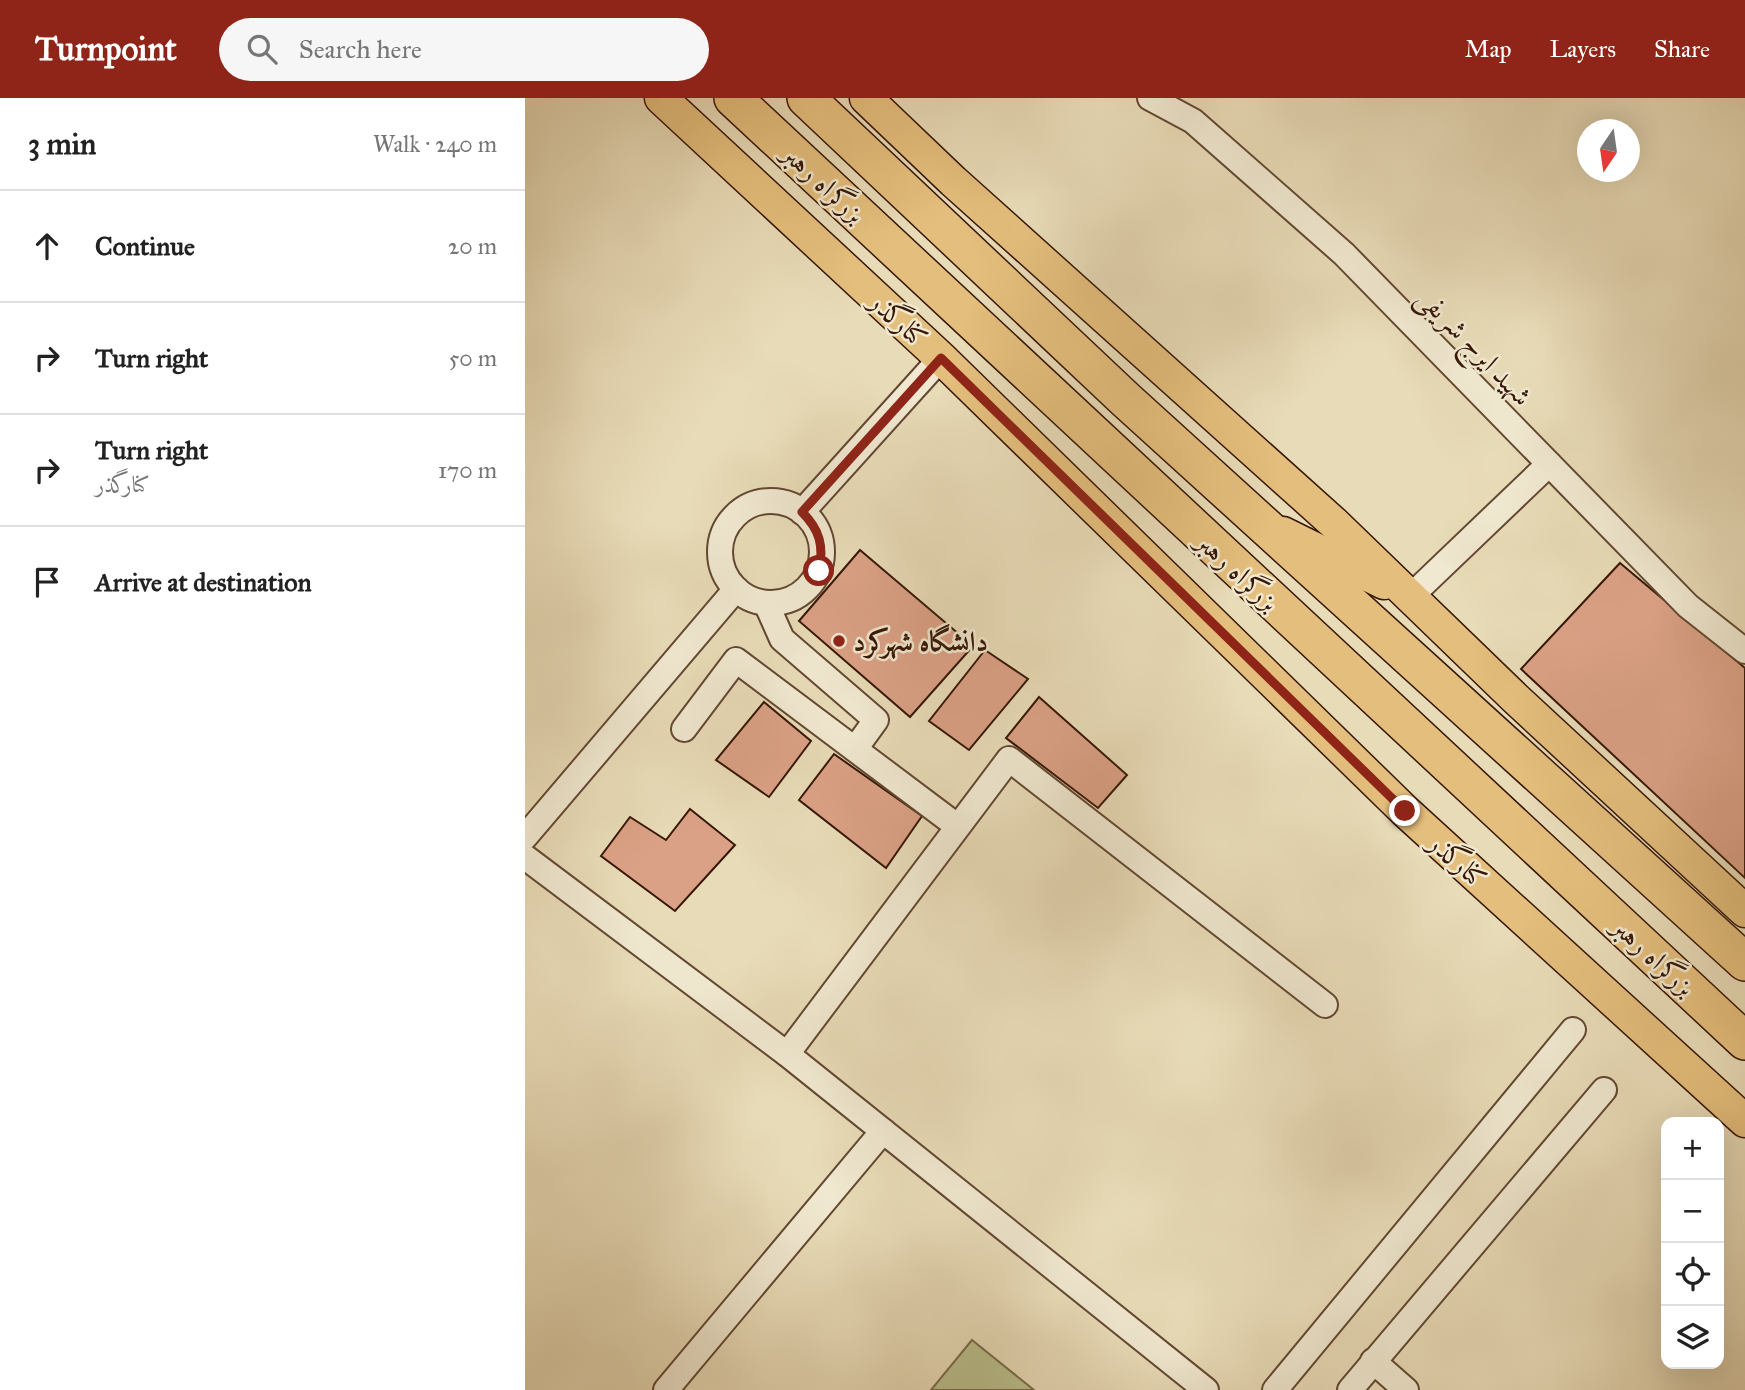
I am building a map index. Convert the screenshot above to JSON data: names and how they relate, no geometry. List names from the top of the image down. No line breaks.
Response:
{"streets":{"highway":["بزرگراه رهبر"],"main road":["کنارگذر"],"street":["شهید ایرج شریفی"]},"places":["دانشگاه شهرکرد"],"north":"bottom","page":{"header":"Turnpoint","search":"Search here","nav":["Map","Layers","Share"],"heading":["3 min","Walk · 240 m"],"list":[["Continue","20 m"],["Turn right","50 m"],["Turn right","کنارگذر","170 m"],"Arrive at destination"],"map_buttons":["+","−"]}}
